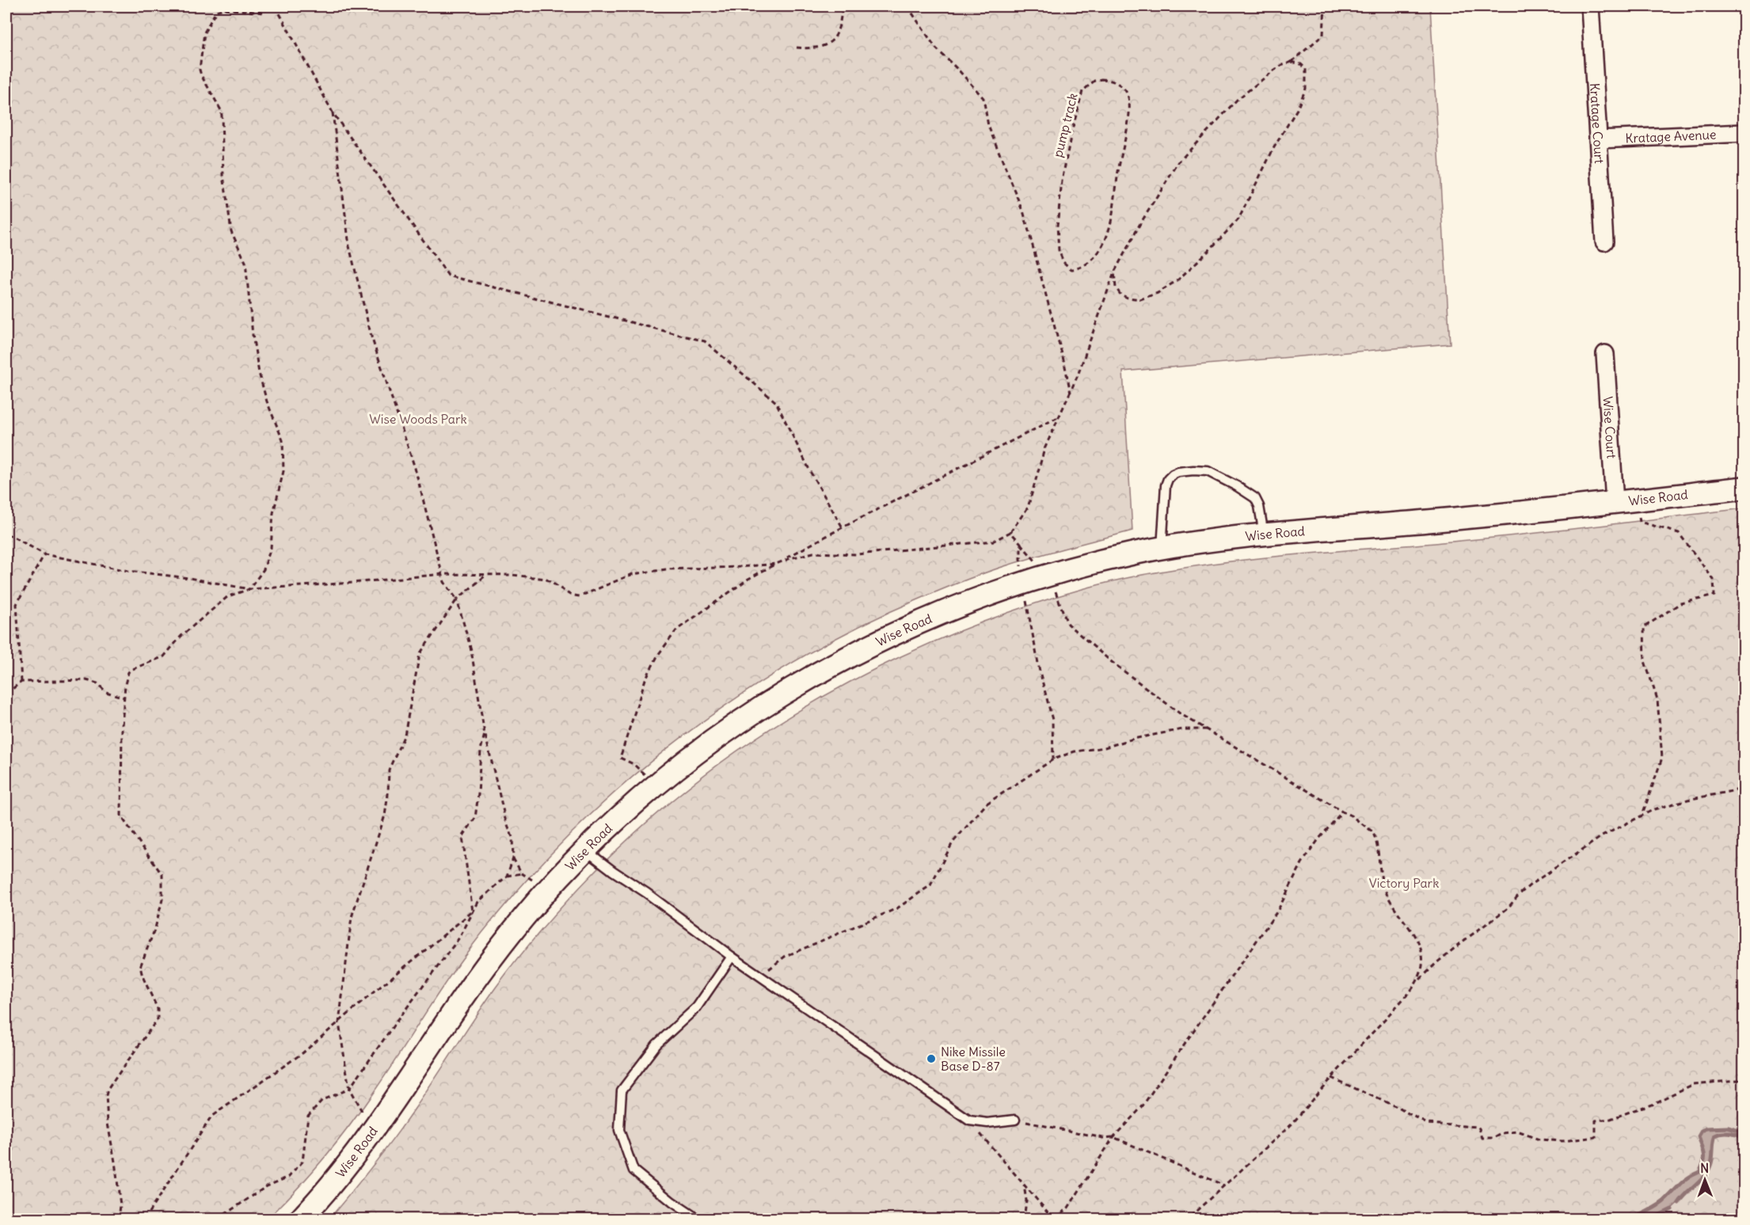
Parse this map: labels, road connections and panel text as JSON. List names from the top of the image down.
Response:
{
  "streets": {
    "street": [
      "Kratage Court",
      "Kratage Avenue",
      "Wise Court",
      "Wise Road"
    ],
    "path": ["pump track"]
  },
  "crossings": [
    ["Kratage Court", "Kratage Avenue"],
    ["Wise Court", "Wise Road"]
  ],
  "parks": ["Wise Woods Park", "Victory Park"],
  "places": ["Nike Missile Base D-87"],
  "north": "top"
}
